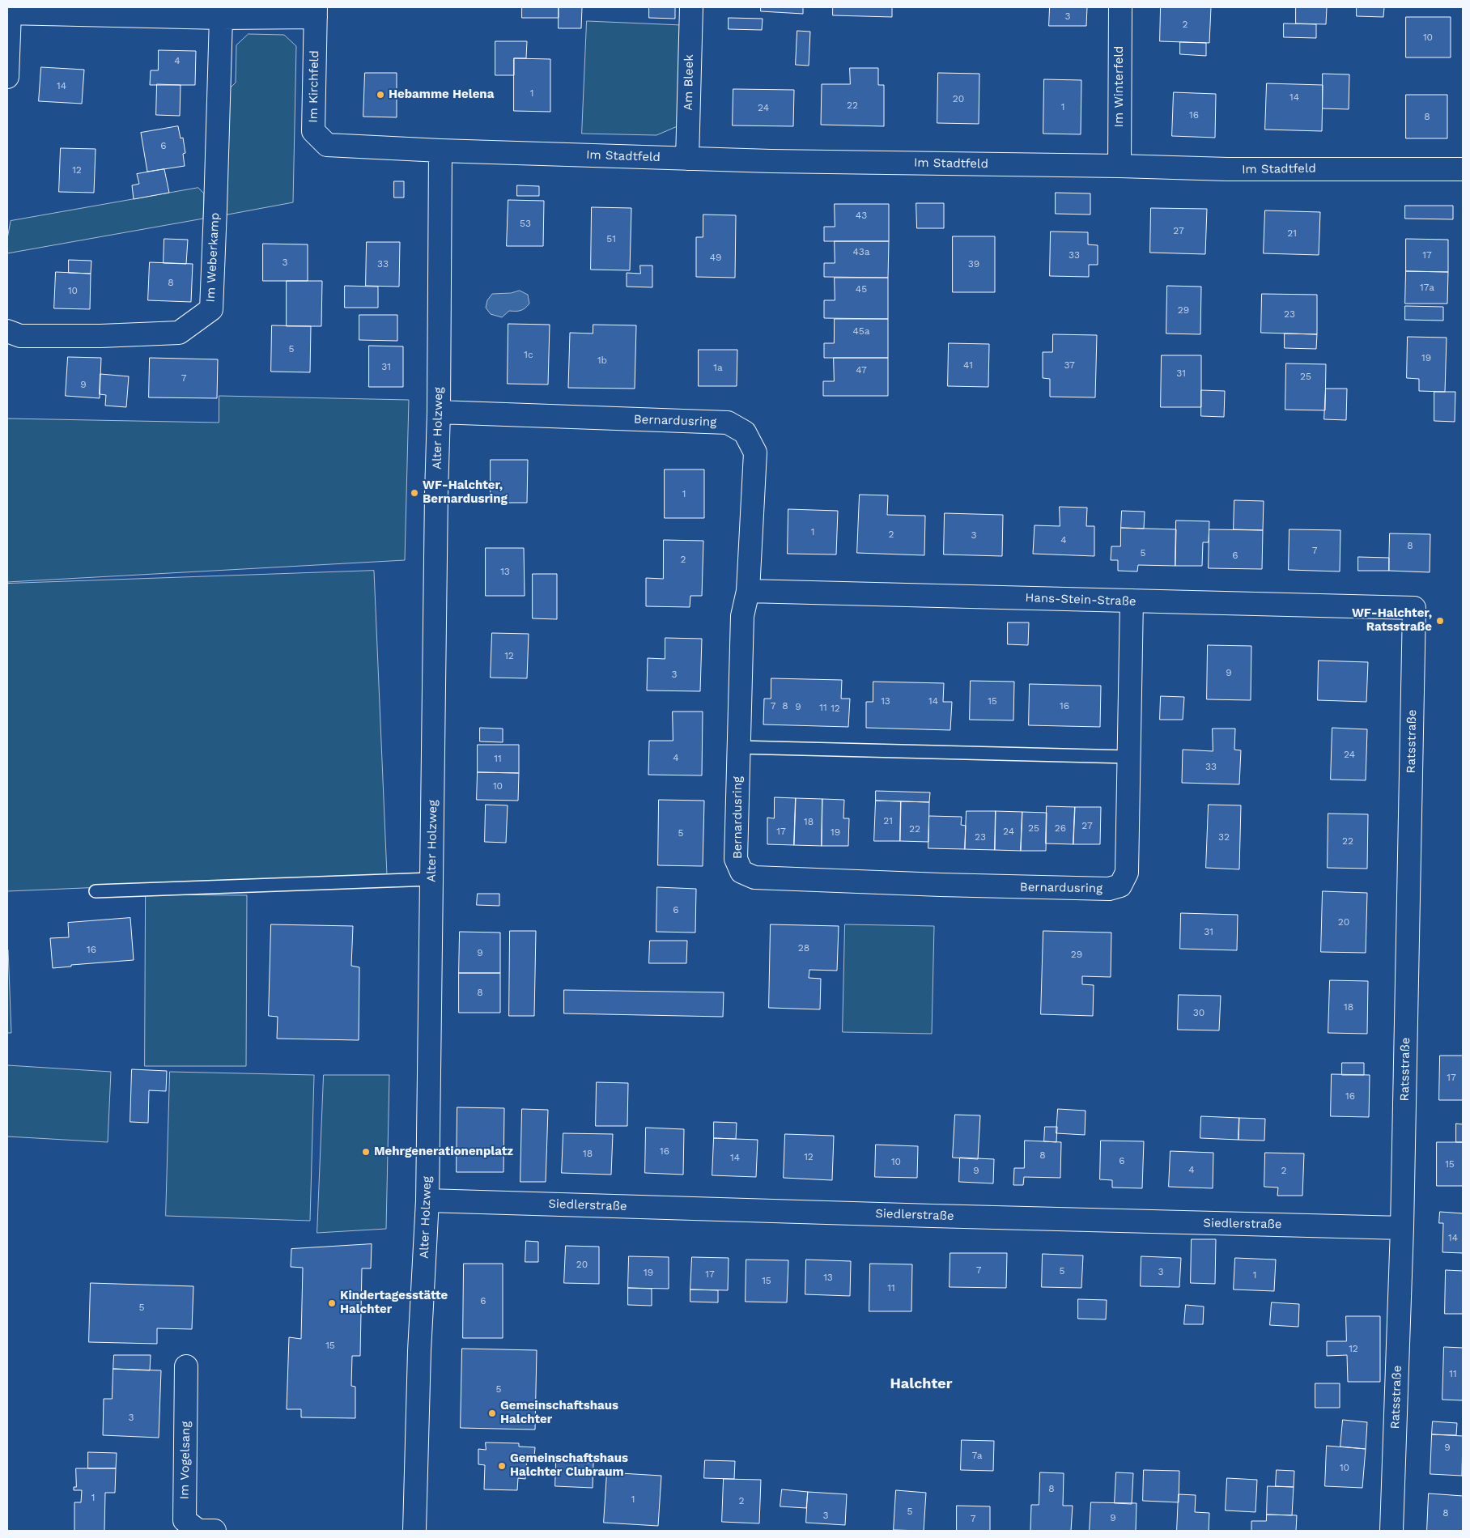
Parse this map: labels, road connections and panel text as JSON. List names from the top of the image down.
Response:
{
  "streets": {
    "street": [
      "Am Bleek",
      "Im Kirchfeld",
      "Im Winterfeld",
      "Im Stadtfeld",
      "Im Weberkamp",
      "Bernardusring",
      "Alter Holzweg",
      "Hans-Stein-Straße",
      "Ratsstraße",
      "Siedlerstraße",
      "Im Vogelsang"
    ]
  },
  "crossings": [
    ["Am Bleek", "Im Stadtfeld"],
    ["Im Kirchfeld", "Im Stadtfeld"],
    ["Im Kirchfeld", "Alter Holzweg"],
    ["Im Winterfeld", "Im Stadtfeld"],
    ["Im Stadtfeld", "Alter Holzweg"],
    ["Bernardusring", "Alter Holzweg"],
    ["Bernardusring", "Hans-Stein-Straße"],
    ["Alter Holzweg", "Siedlerstraße"],
    ["Hans-Stein-Straße", "Ratsstraße"],
    ["Ratsstraße", "Siedlerstraße"]
  ],
  "districts": ["Halchter"],
  "places": [
    "Hebamme Helena",
    "WF-Halchter, Bernardusring",
    "WF-Halchter, Ratsstraße",
    "Mehrgenerationenplatz",
    "Kindertagesstätte Halchter",
    "Gemeinschaftshaus Halchter",
    "Gemeinschaftshaus Halchter Clubraum"
  ],
  "house_numbers": [
    "3",
    "2",
    "10",
    "4",
    "14",
    "1",
    "14",
    "20",
    "22",
    "1",
    "24",
    "16",
    "8",
    "6",
    "12",
    "43",
    "53",
    "27",
    "21",
    "51",
    "43a",
    "33",
    "17",
    "49",
    "3",
    "33",
    "39",
    "8",
    "17a",
    "45",
    "10",
    "29",
    "23",
    "45a",
    "5",
    "1c",
    "19",
    "1b",
    "41",
    "37",
    "31",
    "1a",
    "47",
    "31",
    "25",
    "7",
    "9",
    "1",
    "1",
    "2",
    "3",
    "4",
    "8",
    "7",
    "5",
    "6",
    "2",
    "13",
    "12",
    "9",
    "3",
    "13",
    "14",
    "15",
    "7",
    "8",
    "16",
    "9",
    "11",
    "12",
    "24",
    "4",
    "11",
    "33",
    "10",
    "21",
    "18",
    "27",
    "25",
    "26",
    "22",
    "17",
    "24",
    "19",
    "5",
    "23",
    "32",
    "22",
    "6",
    "20",
    "31",
    "28",
    "16",
    "9",
    "29",
    "8",
    "18",
    "30",
    "17",
    "16",
    "16",
    "18",
    "8",
    "12",
    "14",
    "6",
    "10",
    "15",
    "4",
    "9",
    "2",
    "14",
    "20",
    "7",
    "5",
    "3",
    "19",
    "17",
    "1",
    "13",
    "15",
    "11",
    "6",
    "5",
    "15",
    "12",
    "11",
    "5",
    "3",
    "9",
    "7a",
    "10",
    "8",
    "1",
    "1",
    "2",
    "5",
    "8",
    "3",
    "9",
    "7"
  ]
}
